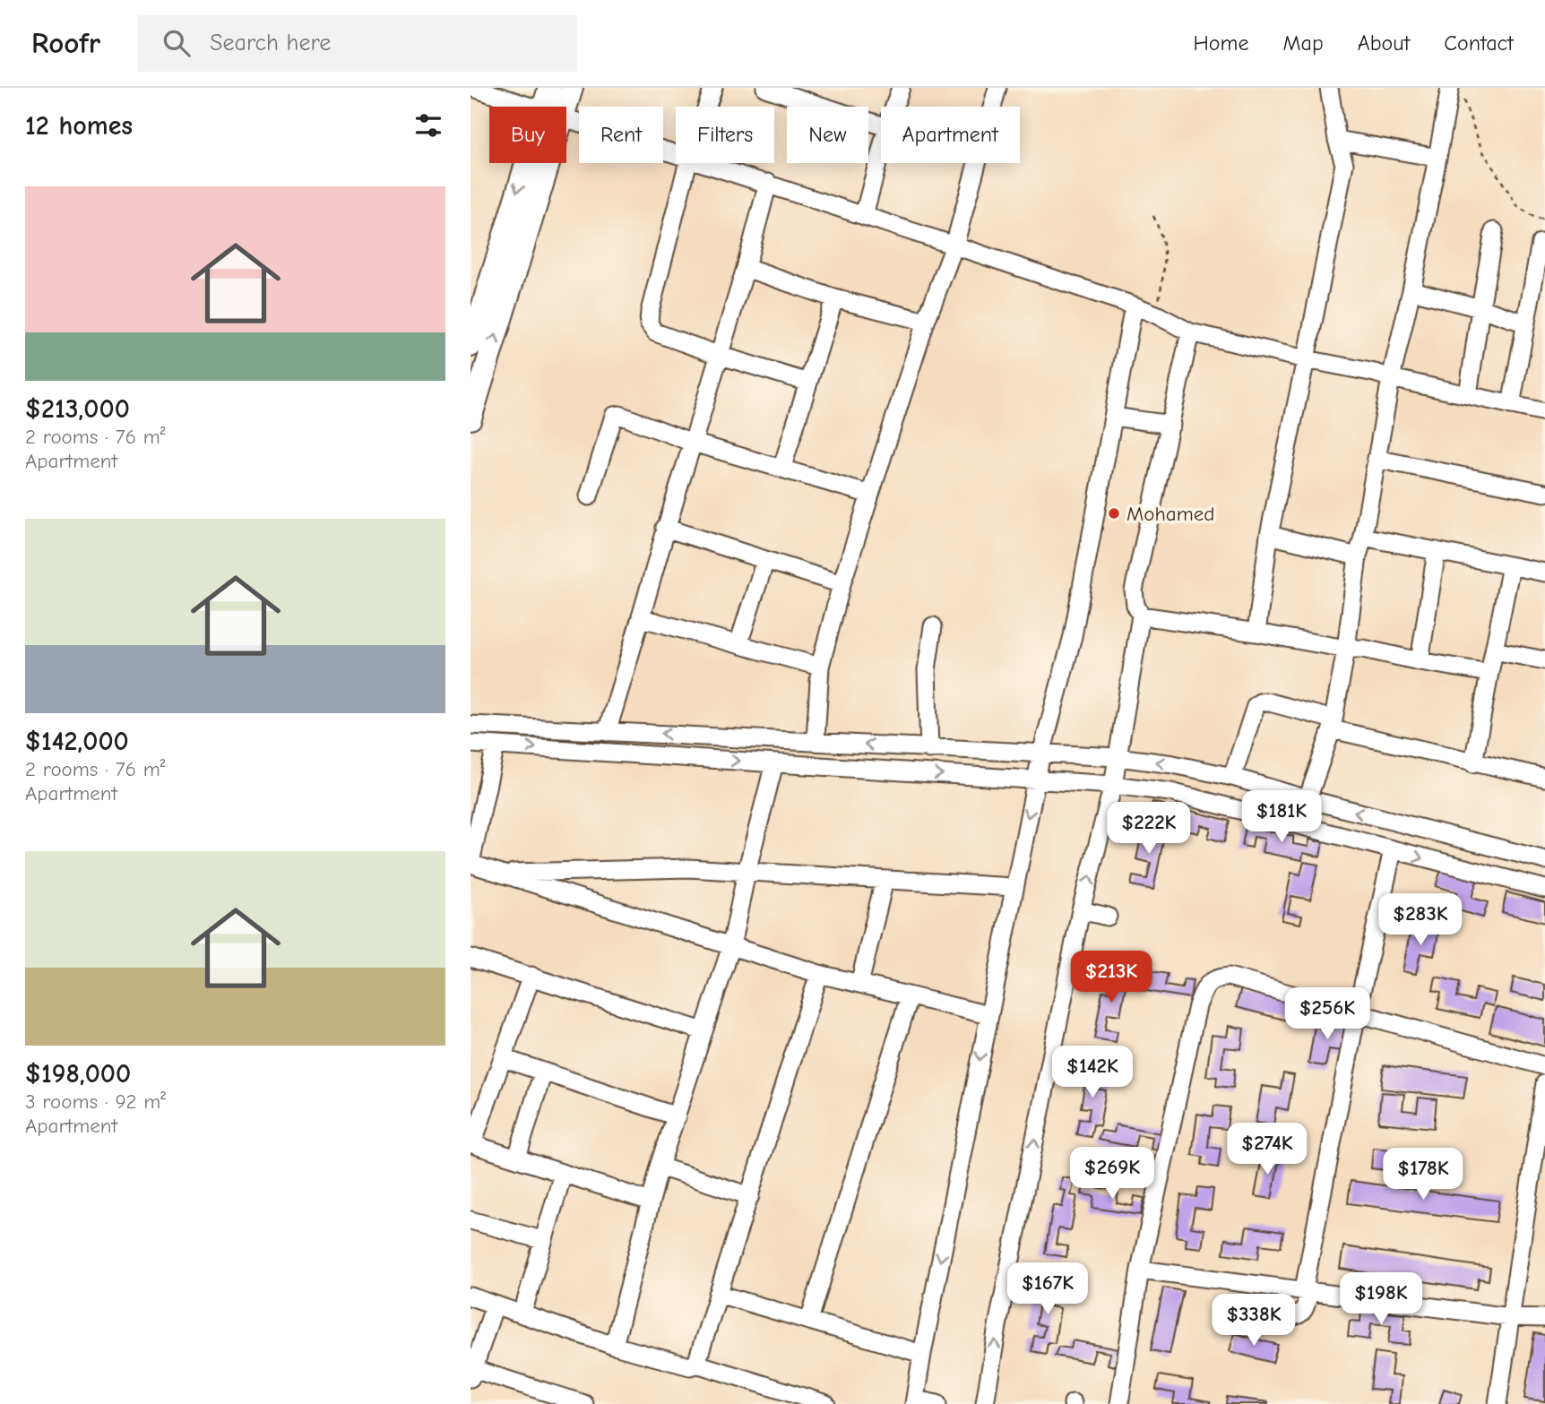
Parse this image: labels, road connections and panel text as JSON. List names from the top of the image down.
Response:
{
  "places": ["Mohamed"],
  "page": {
    "header": "Roofr",
    "search": "Search here",
    "nav": [
      "Home",
      "Map",
      "About",
      "Contact"
    ],
    "heading": "12 homes",
    "chip": [
      "Buy",
      "Rent",
      "Filters",
      "New",
      "Apartment"
    ],
    "list": [
      {
        "name": "$213,000",
        "note": "2 rooms · 76 m² · Apartment"
      },
      {
        "name": "$142,000",
        "note": "2 rooms · 76 m² · Apartment"
      },
      {
        "name": "$198,000",
        "note": "3 rooms · 92 m² · Apartment"
      }
    ],
    "price": [
      "$181K",
      "$222K",
      "$283K",
      "$213K",
      "$256K",
      "$142K",
      "$274K",
      "$269K",
      "$178K",
      "$167K",
      "$198K",
      "$338K"
    ]
  }
}
